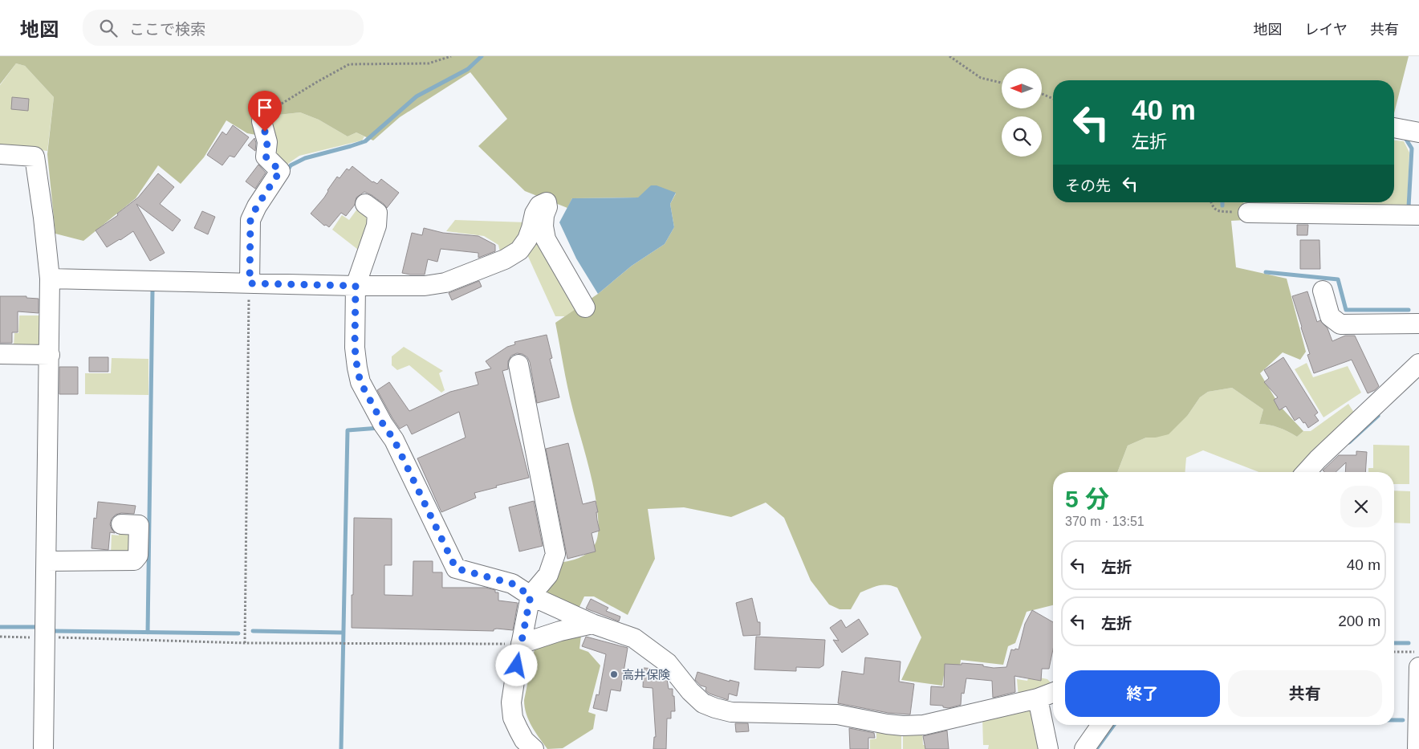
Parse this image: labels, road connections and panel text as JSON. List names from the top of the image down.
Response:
{
  "places": ["高井保険"],
  "north": "left",
  "page": {
    "header": "地図",
    "search": "ここで検索",
    "nav": ["地図", "レイヤ", "共有"],
    "turn": ["40 m", "左折"],
    "then": "その先",
    "heading": ["5 分", "370 m · 13:51"],
    "list": [
      {
        "name": "左折",
        "value": "40 m"
      },
      {
        "name": "左折",
        "value": "200 m"
      }
    ],
    "buttons": ["終了", "共有"]
  }
}
